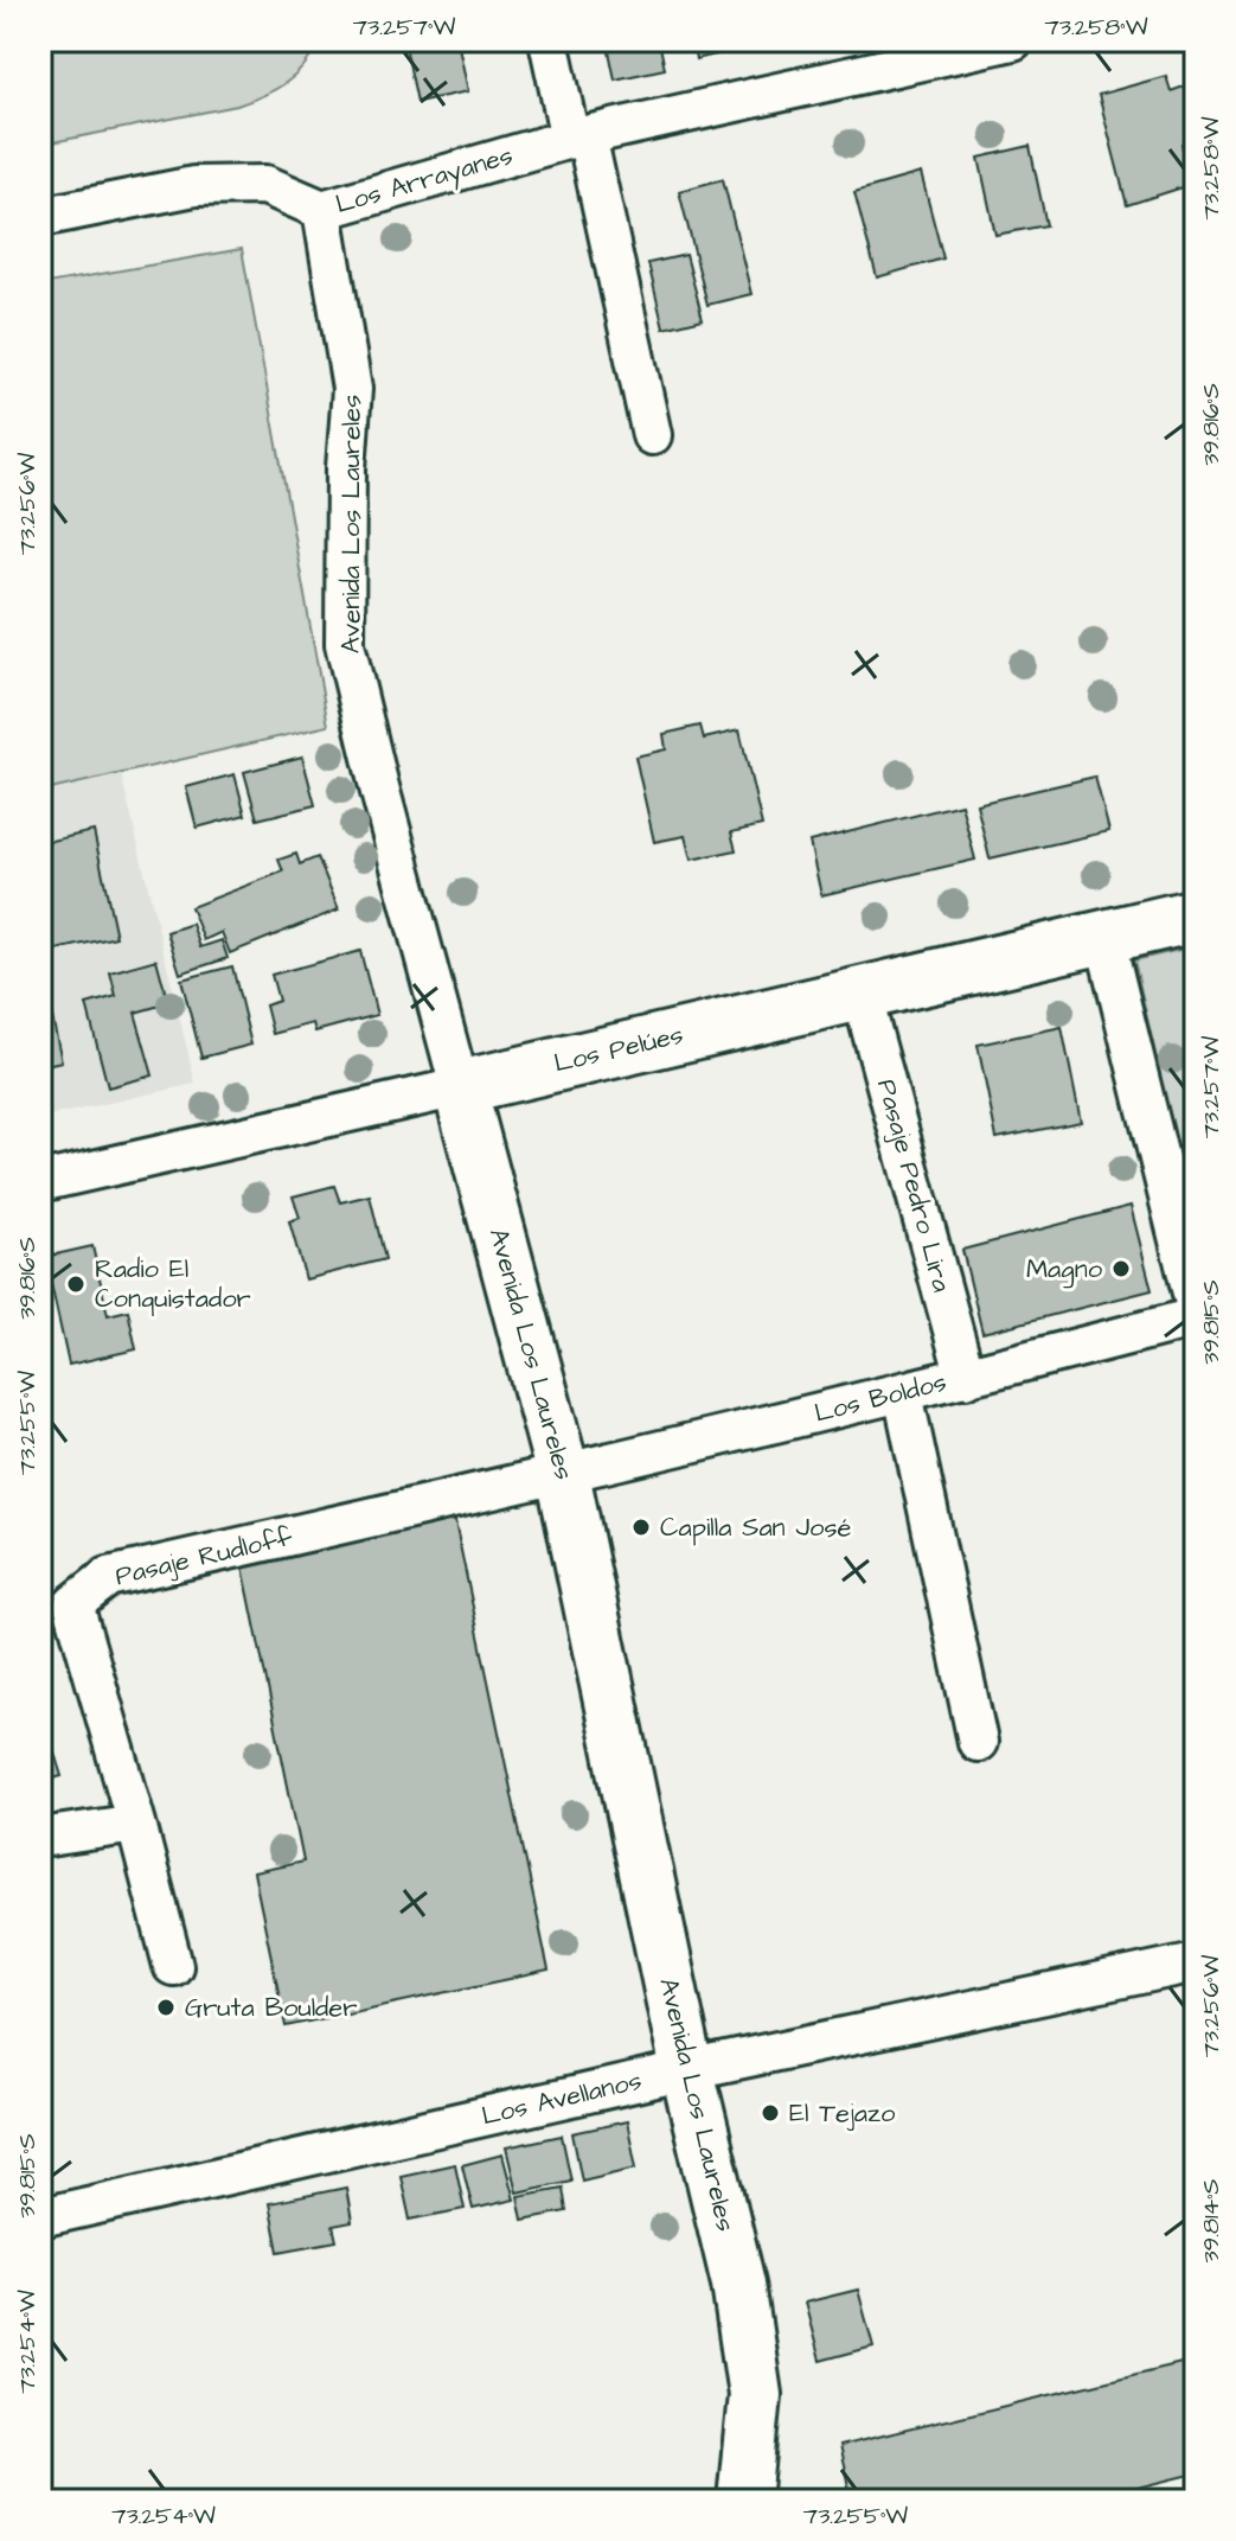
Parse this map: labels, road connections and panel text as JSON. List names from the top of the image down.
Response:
{
  "streets": {
    "street": [
      "Los Arrayanes",
      "Avenida Los Laureles",
      "Los Pelúes",
      "Pasaje Pedro Lira",
      "Los Boldos",
      "Pasaje Rudloff",
      "Los Avellanos"
    ]
  },
  "crossings": [
    ["Los Arrayanes", "Avenida Los Laureles"],
    ["Avenida Los Laureles", "Los Pelúes"],
    ["Avenida Los Laureles", "Los Boldos"],
    ["Avenida Los Laureles", "Pasaje Rudloff"],
    ["Avenida Los Laureles", "Los Avellanos"],
    ["Los Pelúes", "Pasaje Pedro Lira"],
    ["Pasaje Pedro Lira", "Los Boldos"],
    ["Los Boldos", "Pasaje Rudloff"]
  ],
  "places": [
    "Magno",
    "Radio El Conquistador",
    "Capilla San José",
    "Gruta Boulder",
    "El Tejazo"
  ],
  "coordinates": [
    "73.257°W",
    "73.258°W",
    "39.816°S",
    "73.256°W",
    "39.815°S",
    "73.255°W",
    "39.814°S",
    "73.254°W"
  ]
}
